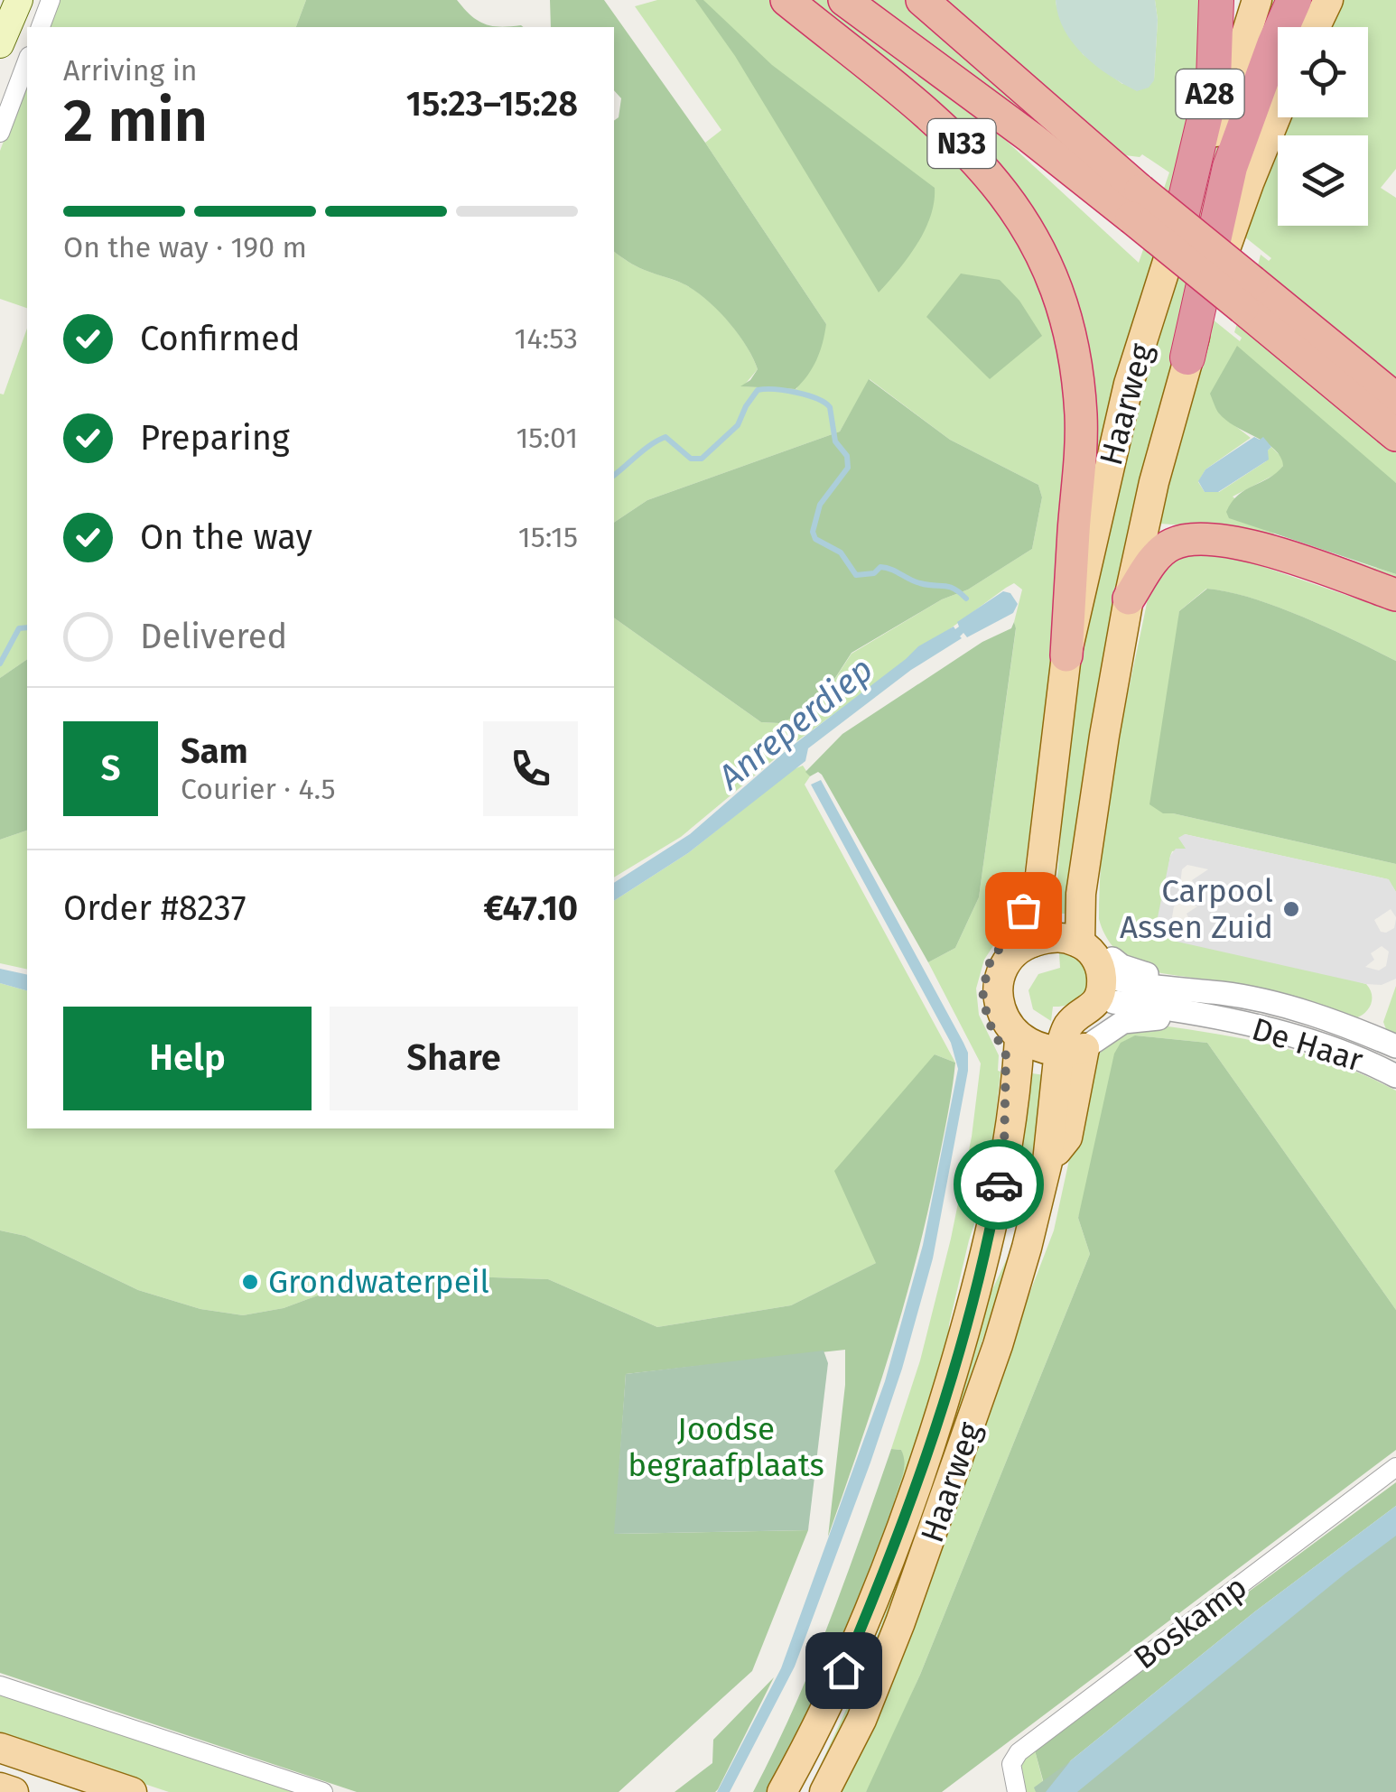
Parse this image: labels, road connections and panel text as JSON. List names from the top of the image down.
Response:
{
  "streets": {
    "highway": ["A28", "N33"],
    "main road": ["Haarweg"],
    "street": ["De Haar", "Boskamp"]
  },
  "crossings": [
    ["A28", "Haarweg"],
    ["N33", "Haarweg"],
    ["Haarweg", "De Haar"]
  ],
  "water": ["Anreperdiep"],
  "parks": ["Joodse begraafplaats"],
  "places": ["Carpool Assen Zuid", "Grondwaterpeil"],
  "page": {
    "heading": ["2 min", "Arriving in", "15:23–15:28"],
    "panel": [
      "Sam",
      "Courier · 4.5",
      "Order #8237",
      "€47.10"
    ],
    "bar": "On the way · 190 m",
    "list": [
      ["Confirmed", "14:53"],
      ["Preparing", "15:01"],
      ["On the way", "15:15"],
      "Delivered"
    ],
    "round": "S",
    "buttons": ["Help", "Share"]
  }
}
